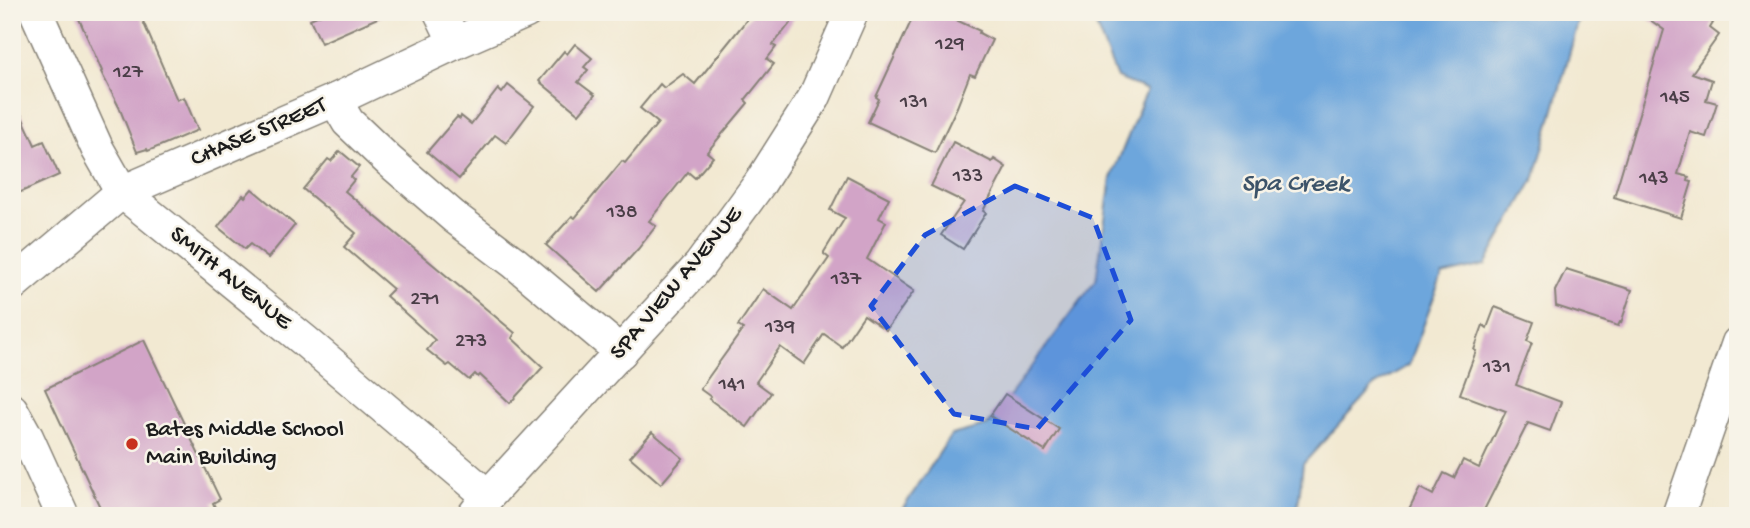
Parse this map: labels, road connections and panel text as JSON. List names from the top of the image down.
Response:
{
  "streets": {
    "street": ["CHASE STREET", "SMITH AVENUE", "SPA VIEW AVENUE"]
  },
  "crossings": [
    ["CHASE STREET", "SMITH AVENUE"],
    ["SMITH AVENUE", "SPA VIEW AVENUE"]
  ],
  "water": ["Spa Creek"],
  "places": ["Bates Middle School Main Building"],
  "house_numbers": [
    "129",
    "127",
    "145",
    "131",
    "133",
    "143",
    "138",
    "137",
    "271",
    "139",
    "273",
    "131",
    "141"
  ]
}
